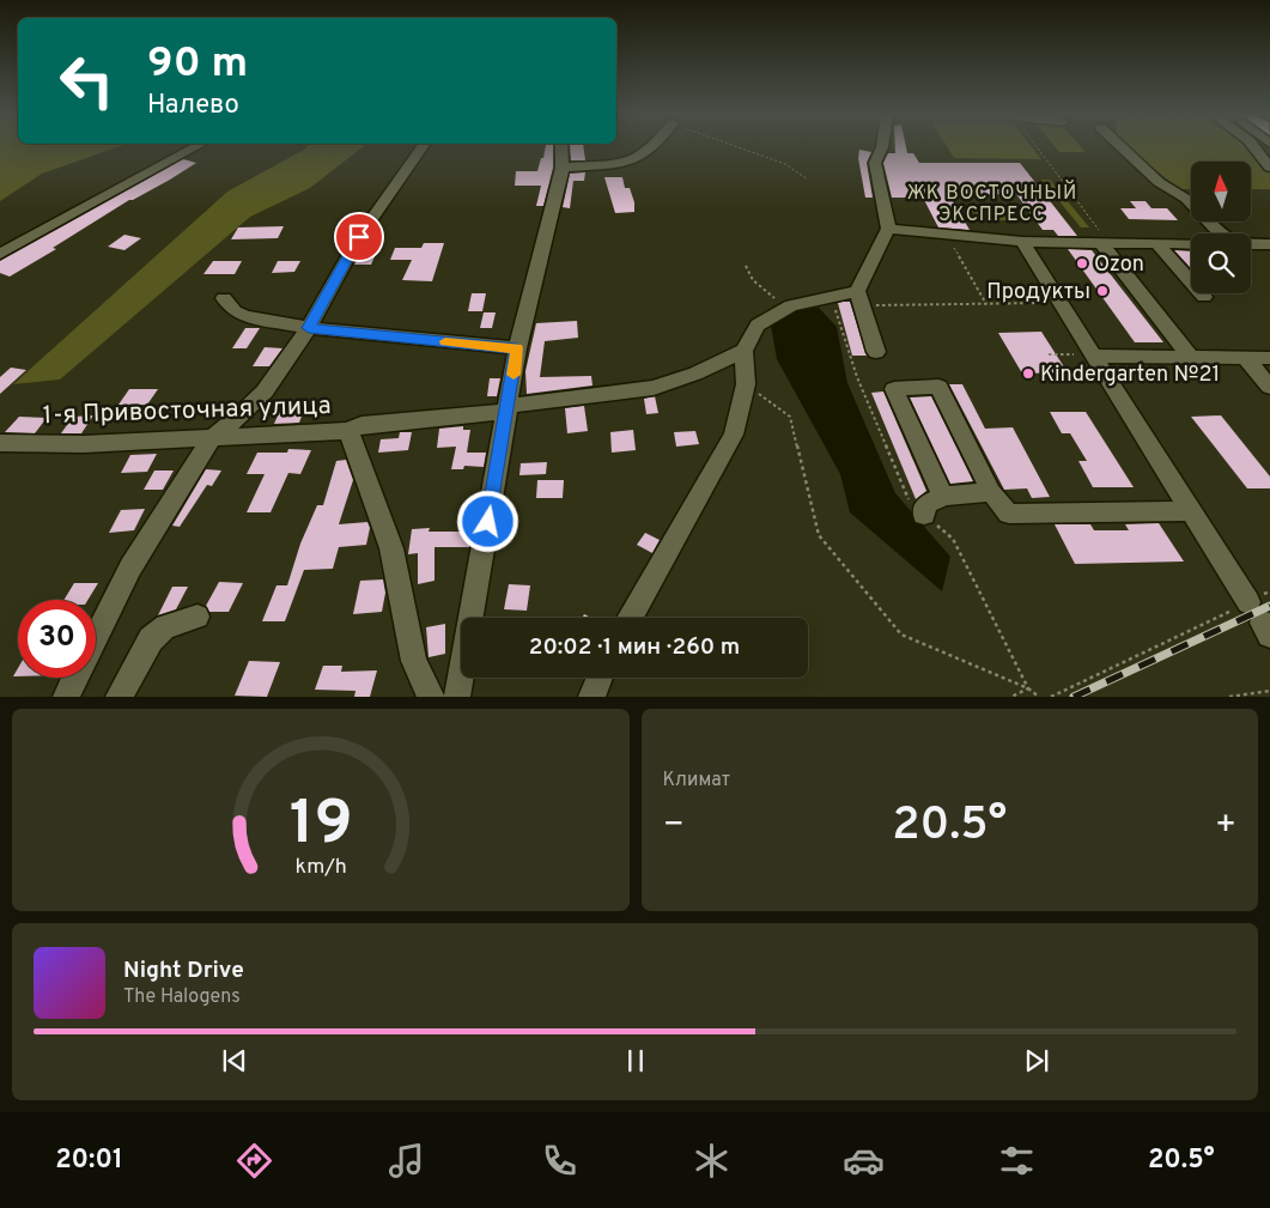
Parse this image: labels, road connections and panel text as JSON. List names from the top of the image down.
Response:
{
  "streets": {
    "street": ["1-я Привосточная улица"]
  },
  "districts": ["ЖК ВОСТОЧНЫЙ ЭКСПРЕСС"],
  "places": ["Ozon", "Продукты", "Kindergarten №21"],
  "north": "top",
  "page": {
    "turn": ["90 m", "Налево"],
    "limit": "30",
    "trip": "20:02 · 1 мин · 260 m",
    "tile": "Климат",
    "heat": ["−", "20.5°", "+"],
    "song": ["Night Drive", "The Halogens"],
    "tabs": ["20:01", "20.5°"],
    "gauge": ["19", "km/h"]
  }
}
